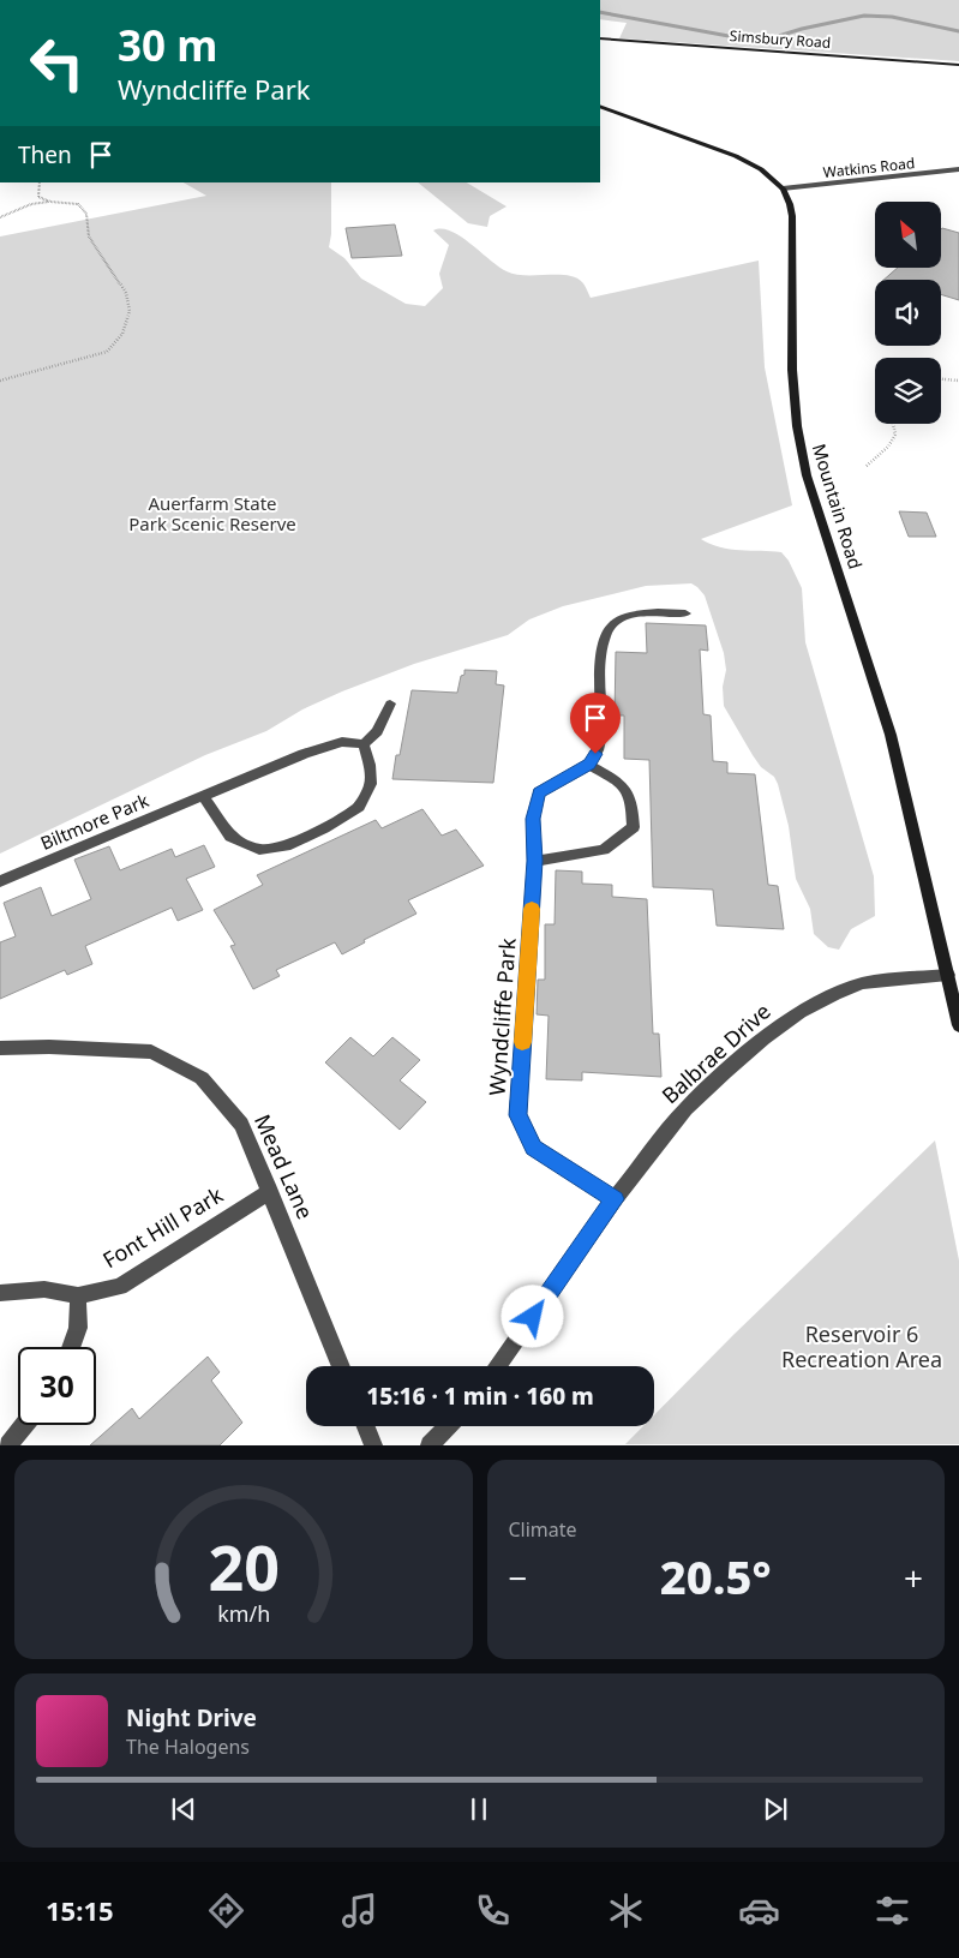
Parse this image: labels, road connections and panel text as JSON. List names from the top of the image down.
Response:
{
  "streets": {
    "main road": ["Simsbury Road", "Mountain Road"],
    "street": [
      "Watkins Road",
      "Biltmore Park",
      "Wyndcliffe Park",
      "Balbrae Drive",
      "Mead Lane",
      "Font Hill Park"
    ]
  },
  "crossings": [
    ["Watkins Road", "Mountain Road"],
    ["Mountain Road", "Balbrae Drive"],
    ["Wyndcliffe Park", "Balbrae Drive"],
    ["Mead Lane", "Font Hill Park"]
  ],
  "parks": ["Auerfarm State Park Scenic Reserve", "Reservoir 6 Recreation Area"],
  "north": "top left",
  "page": {
    "turn": ["30 m", "Wyndcliffe Park"],
    "then": "Then",
    "limit": "30",
    "trip": "15:16 · 1 min · 160 m",
    "tile": "Climate",
    "heat": ["−", "20.5°", "+"],
    "song": ["Night Drive", "The Halogens"],
    "tabs": "15:15",
    "gauge": ["20", "km/h"]
  }
}
